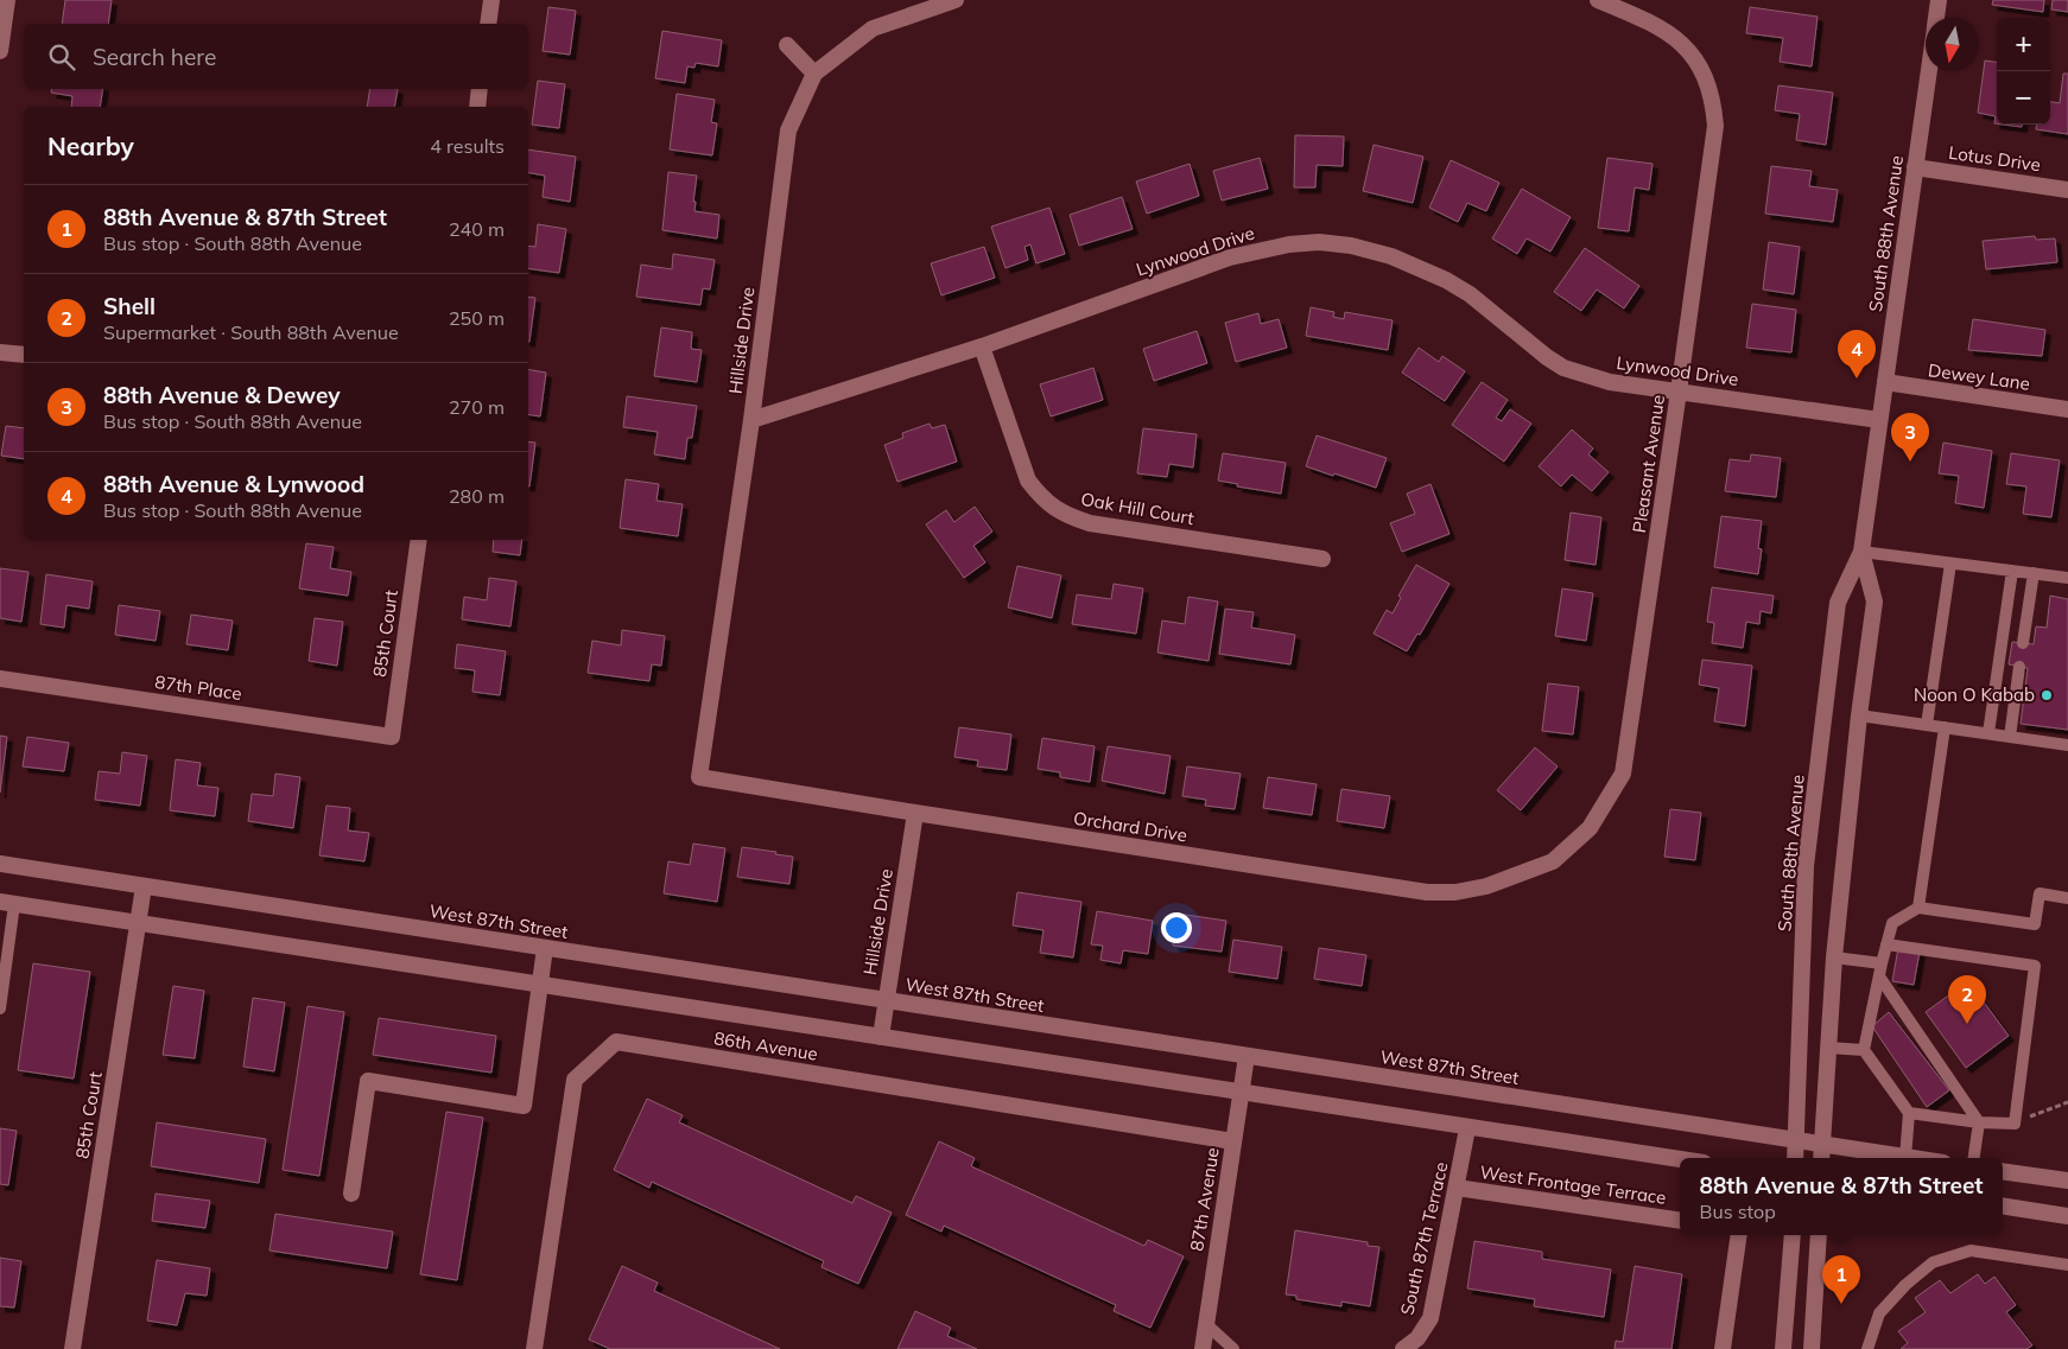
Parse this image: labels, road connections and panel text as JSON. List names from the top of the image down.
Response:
{
  "streets": {
    "street": [
      "Lotus Drive",
      "South 88th Avenue",
      "Lynwood Drive",
      "Hillside Drive",
      "Dewey Lane",
      "Pleasant Avenue",
      "Oak Hill Court",
      "85th Court",
      "87th Place",
      "Orchard Drive",
      "West 87th Street",
      "86th Avenue",
      "West Frontage Terrace",
      "87th Avenue",
      "South 87th Terrace"
    ]
  },
  "crossings": [
    ["Lotus Drive", "South 88th Avenue"],
    ["South 88th Avenue", "Lynwood Drive"],
    ["South 88th Avenue", "Dewey Lane"],
    ["South 88th Avenue", "West 87th Street"],
    ["Lynwood Drive", "Hillside Drive"],
    ["Lynwood Drive", "Pleasant Avenue"],
    ["Lynwood Drive", "Oak Hill Court"],
    ["Hillside Drive", "Orchard Drive"],
    ["Hillside Drive", "West 87th Street"],
    ["Pleasant Avenue", "Orchard Drive"],
    ["85th Court", "87th Place"],
    ["85th Court", "West 87th Street"],
    ["West 87th Street", "87th Avenue"],
    ["86th Avenue", "87th Avenue"],
    ["West Frontage Terrace", "South 87th Terrace"]
  ],
  "places": ["Noon O Kabab"],
  "north": "bottom",
  "page": {
    "map_buttons": ["+", "−"],
    "search": "Search here",
    "heading": ["Nearby", "4 results"],
    "list": [
      {
        "mark": "1",
        "name": "88th Avenue & 87th Street",
        "note": "Bus stop · South 88th Avenue",
        "value": "240 m"
      },
      {
        "mark": "2",
        "name": "Shell",
        "note": "Supermarket · South 88th Avenue",
        "value": "250 m"
      },
      {
        "mark": "3",
        "name": "88th Avenue & Dewey",
        "note": "Bus stop · South 88th Avenue",
        "value": "270 m"
      },
      {
        "mark": "4",
        "name": "88th Avenue & Lynwood",
        "note": "Bus stop · South 88th Avenue",
        "value": "280 m"
      }
    ],
    "pins": [
      "4",
      "3",
      "2",
      "1"
    ],
    "popup": ["88th Avenue & 87th Street", "Bus stop"]
  }
}
